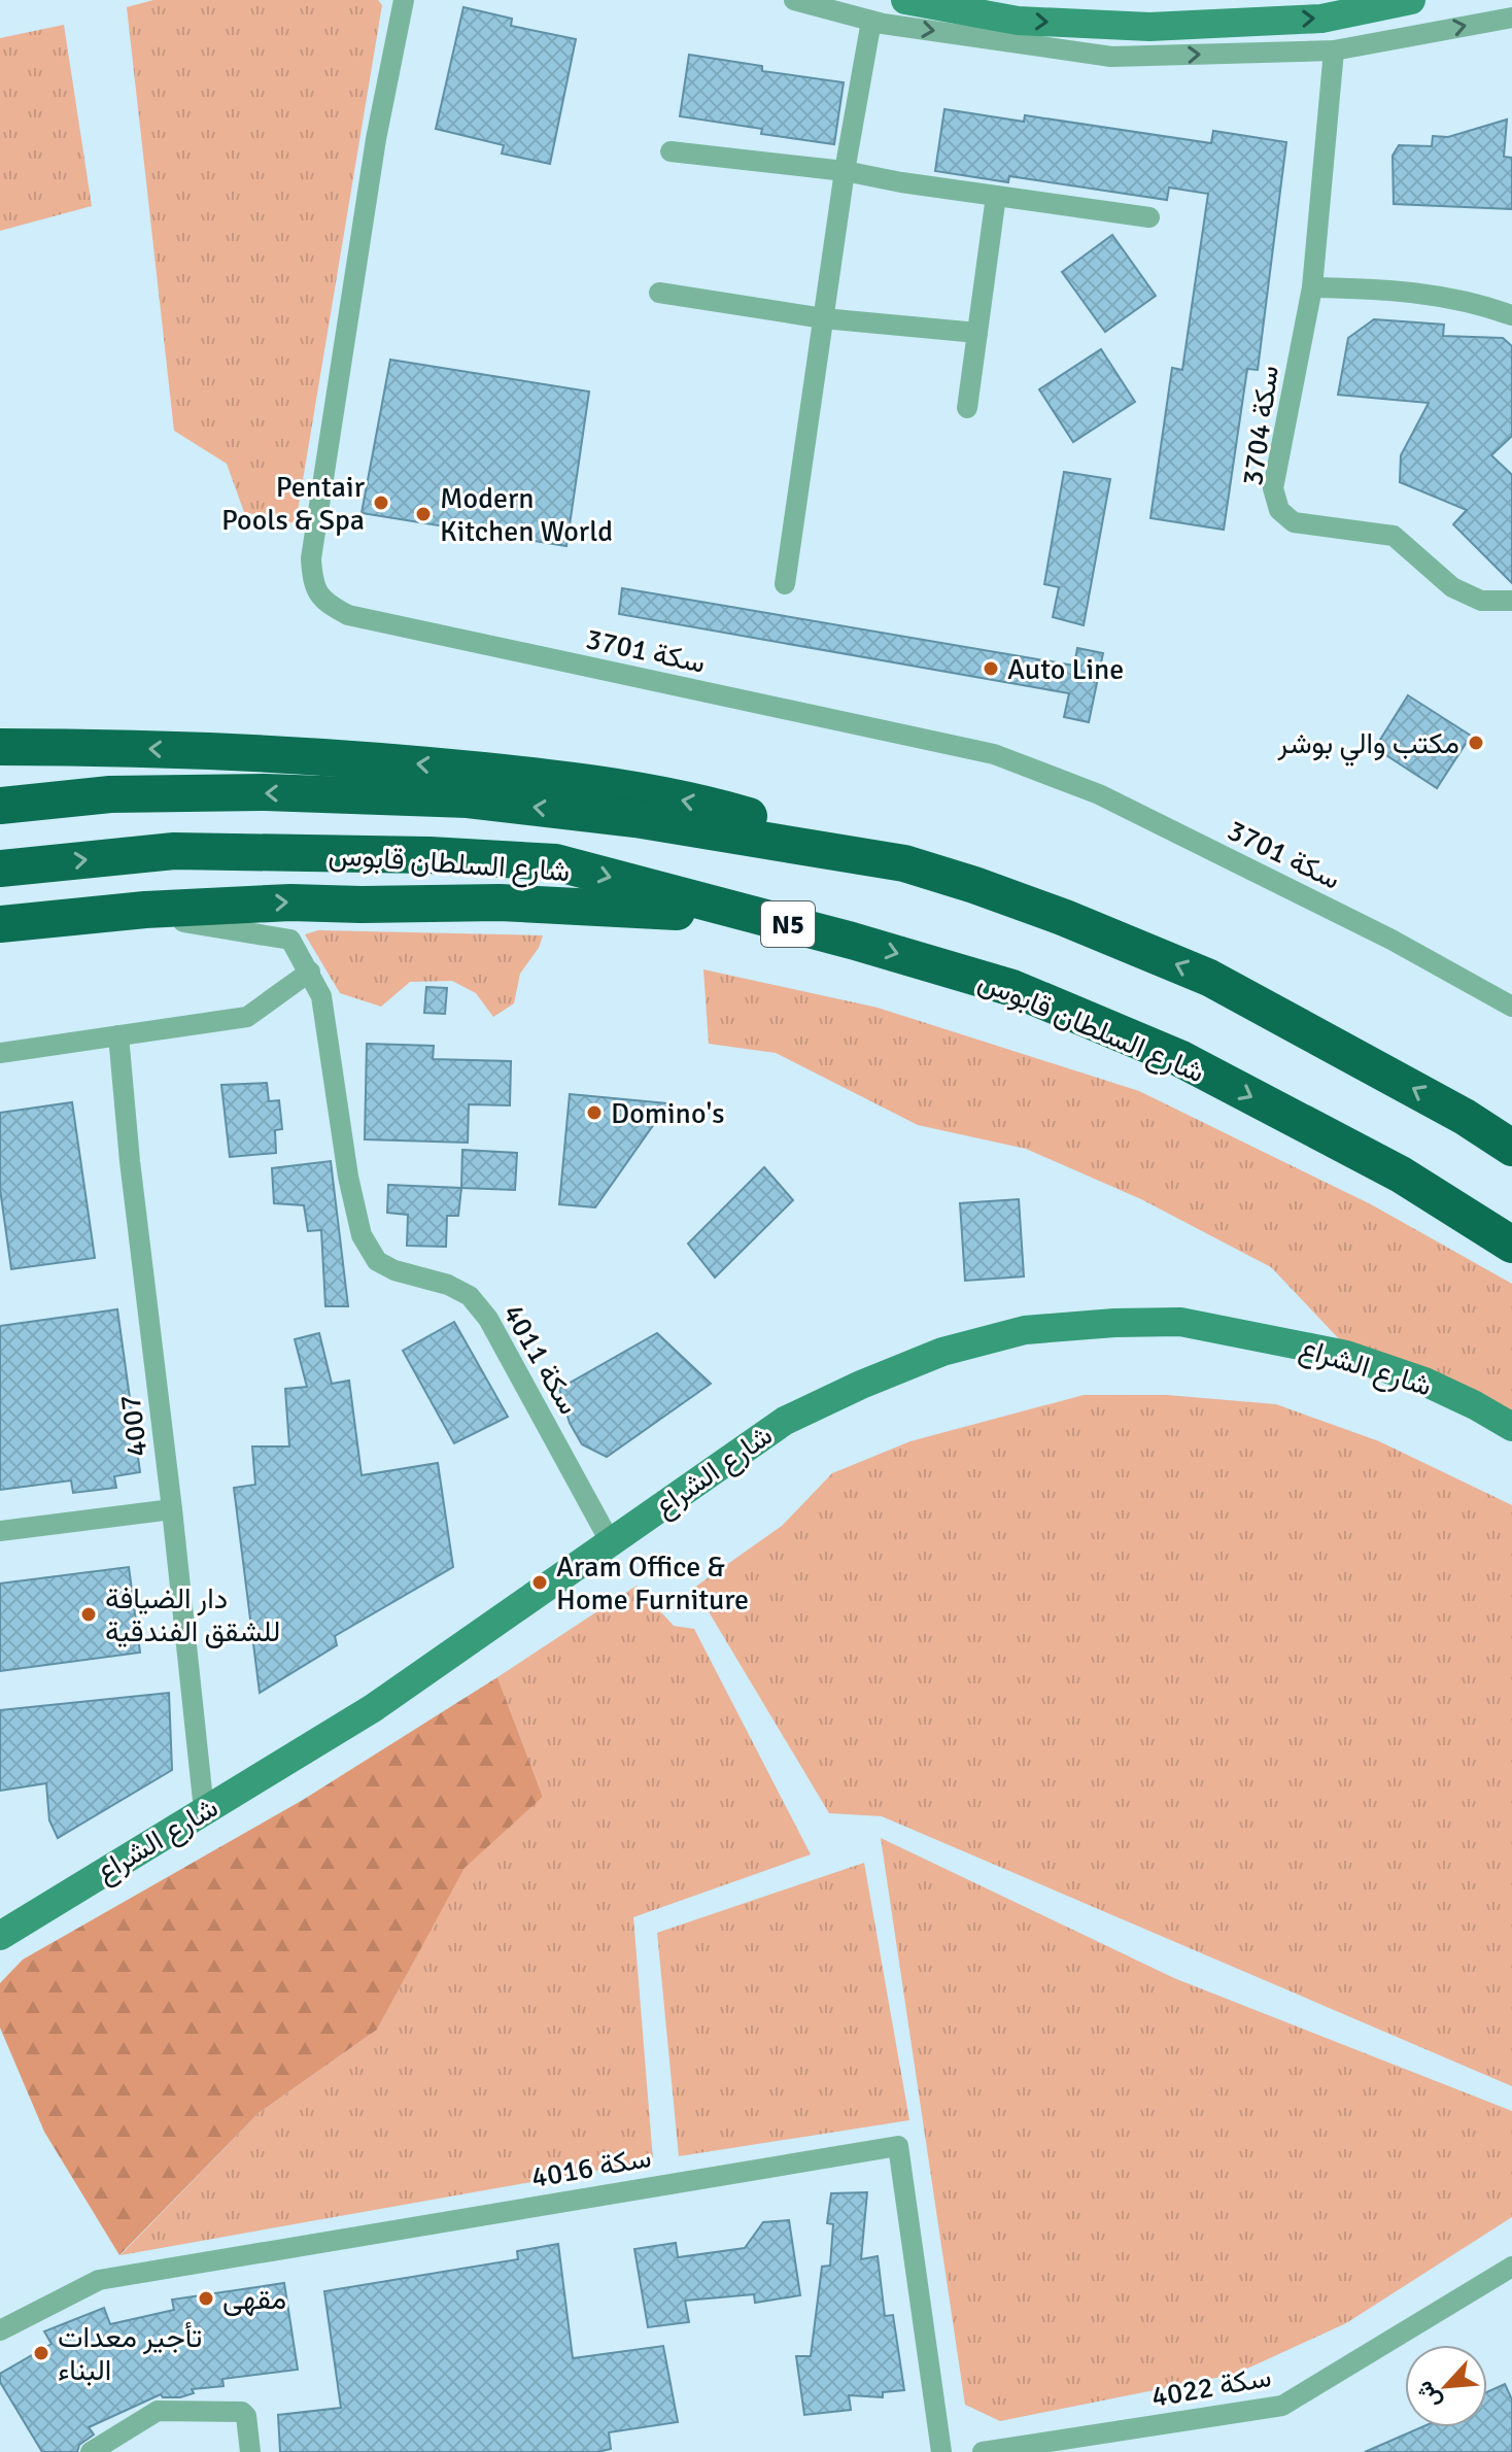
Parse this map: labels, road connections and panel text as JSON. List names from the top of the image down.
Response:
{
  "streets": {
    "highway": ["شارع السلطان قابوس", "N5"],
    "street": [
      "سكة 3704",
      "سكة 3701",
      "سكة 4011",
      "شارع الشراع",
      "4007",
      "سكة 4016",
      "سكة 4022"
    ]
  },
  "crossings": [
    ["سكة 4011", "شارع الشراع"],
    ["شارع الشراع", "4007"]
  ],
  "places": [
    "Pentair Pools & Spa",
    "Modern Kitchen World",
    "Auto Line",
    "مكتب والي بوشر",
    "Domino's",
    "Aram Office & Home Furniture",
    "دار الضيافة للشقق الفندقية",
    "مقهى",
    "تأجير معدات البناء"
  ],
  "north": "bottom left"
}
